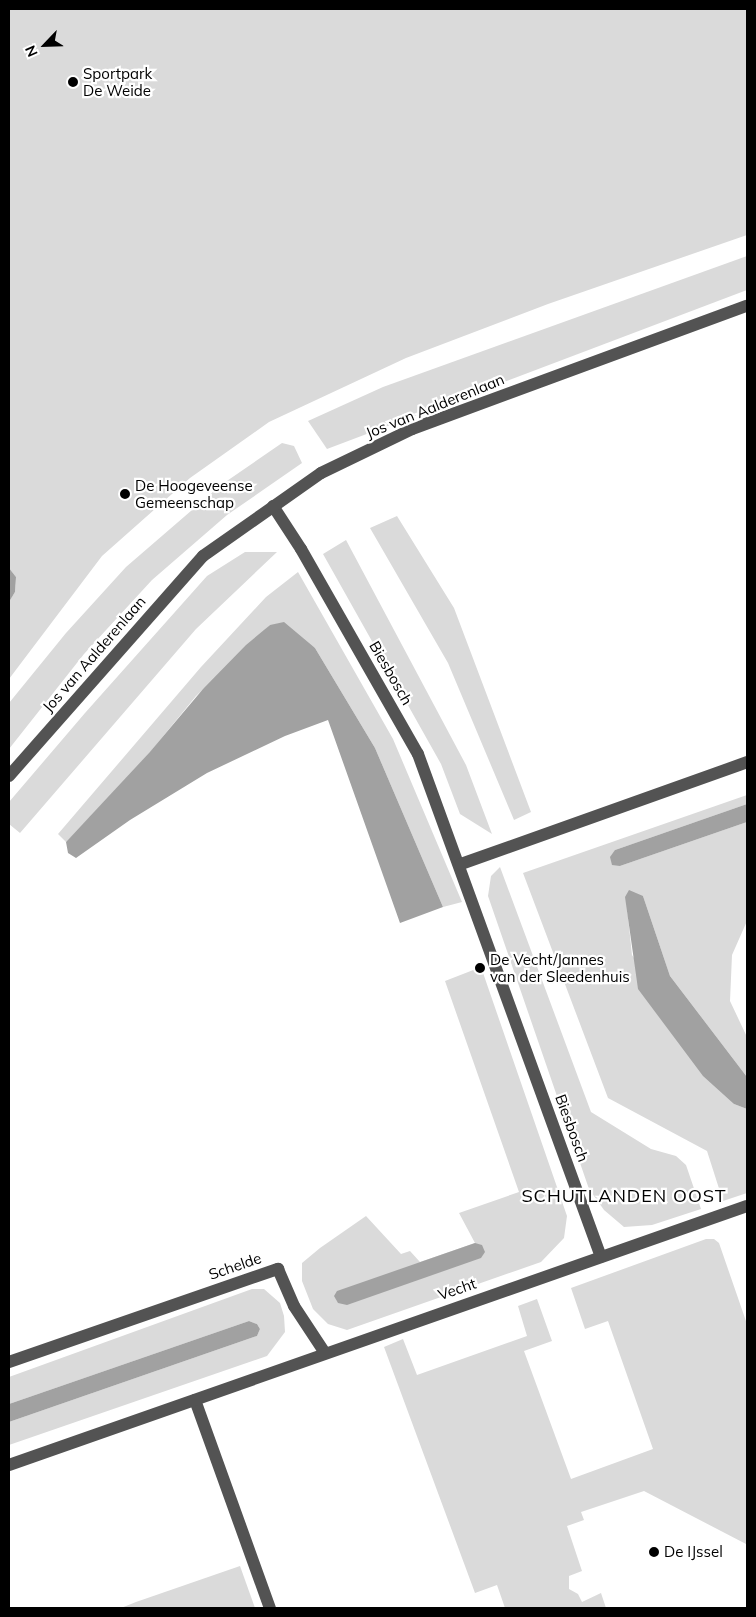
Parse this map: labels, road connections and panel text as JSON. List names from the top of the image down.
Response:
{
  "streets": {
    "street": [
      "Jos van Aalderenlaan",
      "Biesbosch",
      "Schelde",
      "Vecht"
    ]
  },
  "crossings": [
    ["Jos van Aalderenlaan", "Biesbosch"],
    ["Biesbosch", "Vecht"],
    ["Schelde", "Vecht"]
  ],
  "districts": ["SCHUTLANDEN OOST"],
  "places": [
    "Sportpark De Weide",
    "De Hoogeveense Gemeenschap",
    "De Vecht/Jannes van der Sleedenhuis",
    "De IJssel"
  ],
  "north": "bottom left"
}
